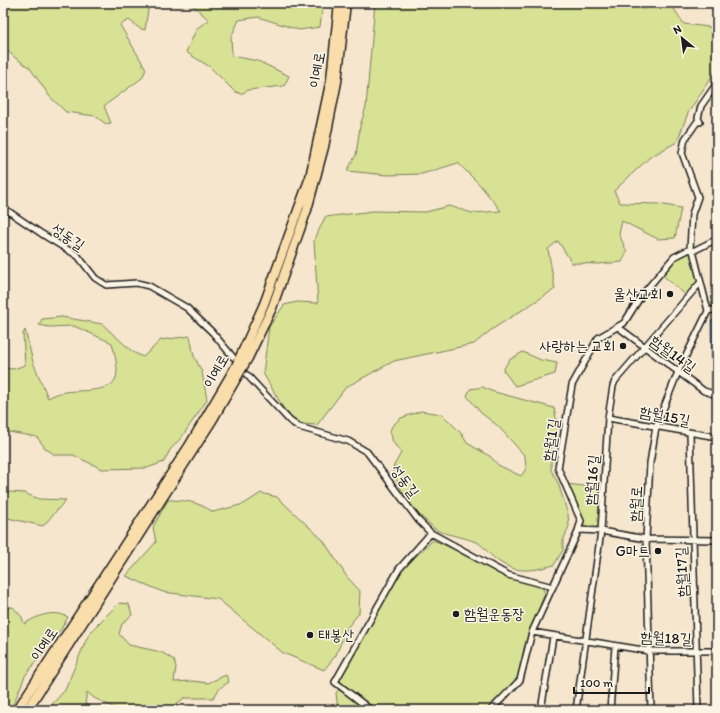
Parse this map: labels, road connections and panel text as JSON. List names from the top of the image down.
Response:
{
  "streets": {
    "highway": ["이예로"],
    "street": [
      "성동길",
      "함월14길",
      "함월15길",
      "함월1길",
      "함월16길",
      "함월로",
      "함월17길",
      "함월18길"
    ]
  },
  "crossings": [
    ["함월14길", "함월1길"],
    ["함월14길", "함월16길"],
    ["함월14길", "함월로"],
    ["함월15길", "함월16길"],
    ["함월15길", "함월로"],
    ["함월15길", "함월17길"],
    ["함월16길", "함월18길"],
    ["함월로", "함월18길"],
    ["함월17길", "함월18길"]
  ],
  "places": [
    "울산교회",
    "사랑하는 교회",
    "G마트",
    "함월운동장",
    "태봉산"
  ],
  "scale_bar": "100 m",
  "north": "top left"
}
